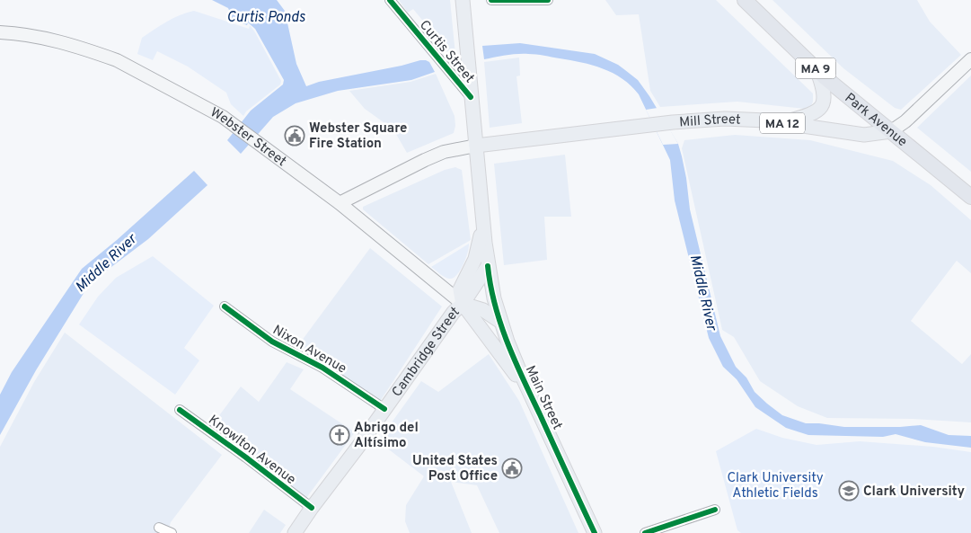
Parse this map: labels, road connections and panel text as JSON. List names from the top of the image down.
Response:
{
  "streets": {
    "highway": ["MA 9", "Park Avenue"],
    "main road": [
      "Mill Street",
      "MA 12",
      "Webster Street",
      "Cambridge Street",
      "Main Street"
    ],
    "street": ["Curtis Street", "Nixon Avenue", "Knowlton Avenue"]
  },
  "crossings": [
    ["Curtis Street", "Main Street"],
    ["Park Avenue", "Mill Street"],
    ["Mill Street", "MA 12"],
    ["Mill Street", "Main Street"],
    ["MA 12", "Webster Street"],
    ["MA 12", "Main Street"],
    ["Webster Street", "Cambridge Street"],
    ["Webster Street", "Main Street"],
    ["Nixon Avenue", "Cambridge Street"],
    ["Cambridge Street", "Main Street"],
    ["Cambridge Street", "Knowlton Avenue"]
  ],
  "water": ["Curtis Ponds", "Middle River"],
  "parks": ["Clark University Athletic Fields"],
  "places": {
    "public building": ["Webster Square Fire Station", "United States Post Office"],
    "church": ["Abrigo del Altísimo"],
    "school or university": ["Clark University"]
  }
}
